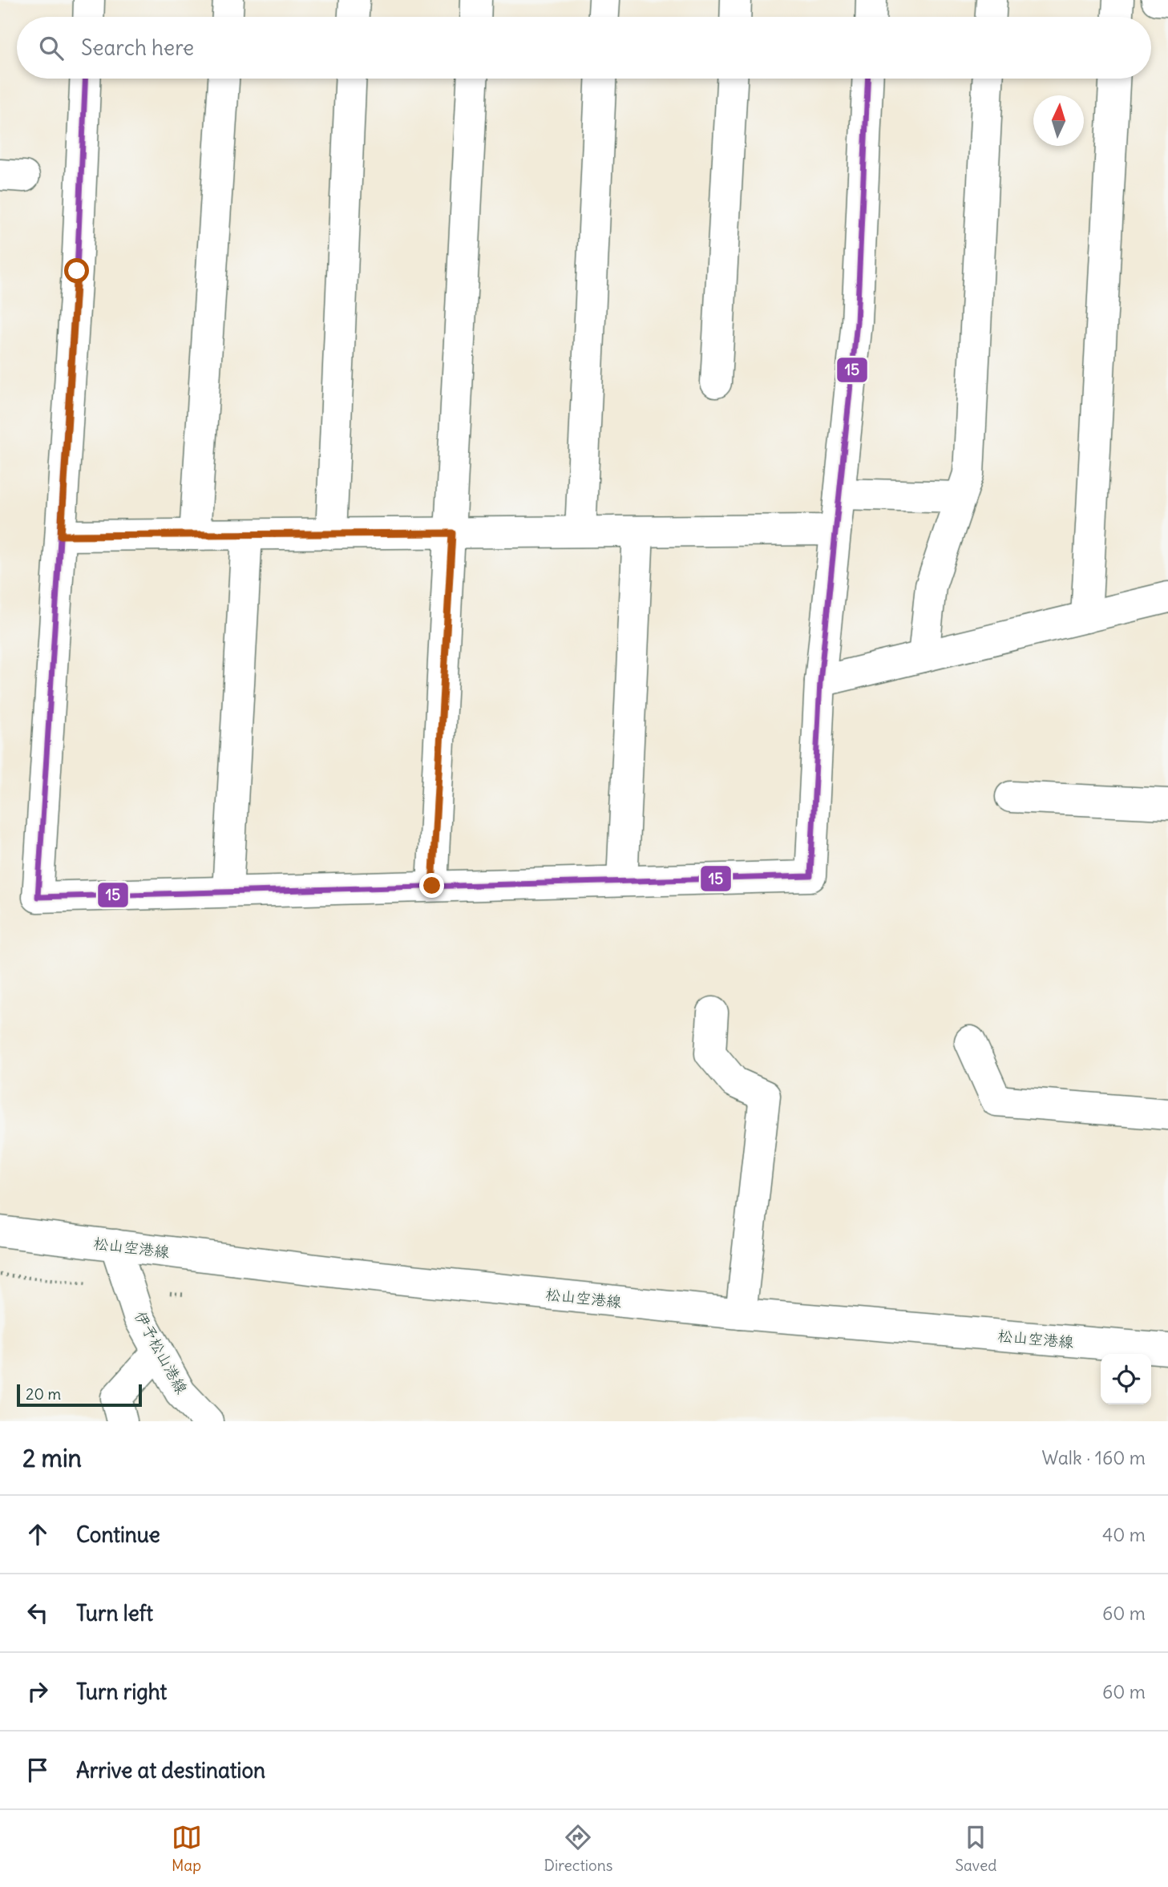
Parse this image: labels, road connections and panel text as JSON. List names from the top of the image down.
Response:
{
  "streets": {
    "street": ["松山空港線", "伊予松山港線"]
  },
  "crossings": [
    ["松山空港線", "伊予松山港線"]
  ],
  "lines": ["transit line 15"],
  "scale_bar": "20 m",
  "north": "top",
  "page": {
    "search": "Search here",
    "scale": "20 m",
    "heading": ["2 min", "Walk · 160 m"],
    "list": [
      ["Continue", "40 m"],
      ["Turn left", "60 m"],
      ["Turn right", "60 m"],
      "Arrive at destination"
    ],
    "nav": ["Map", "Directions", "Saved"]
  }
}
